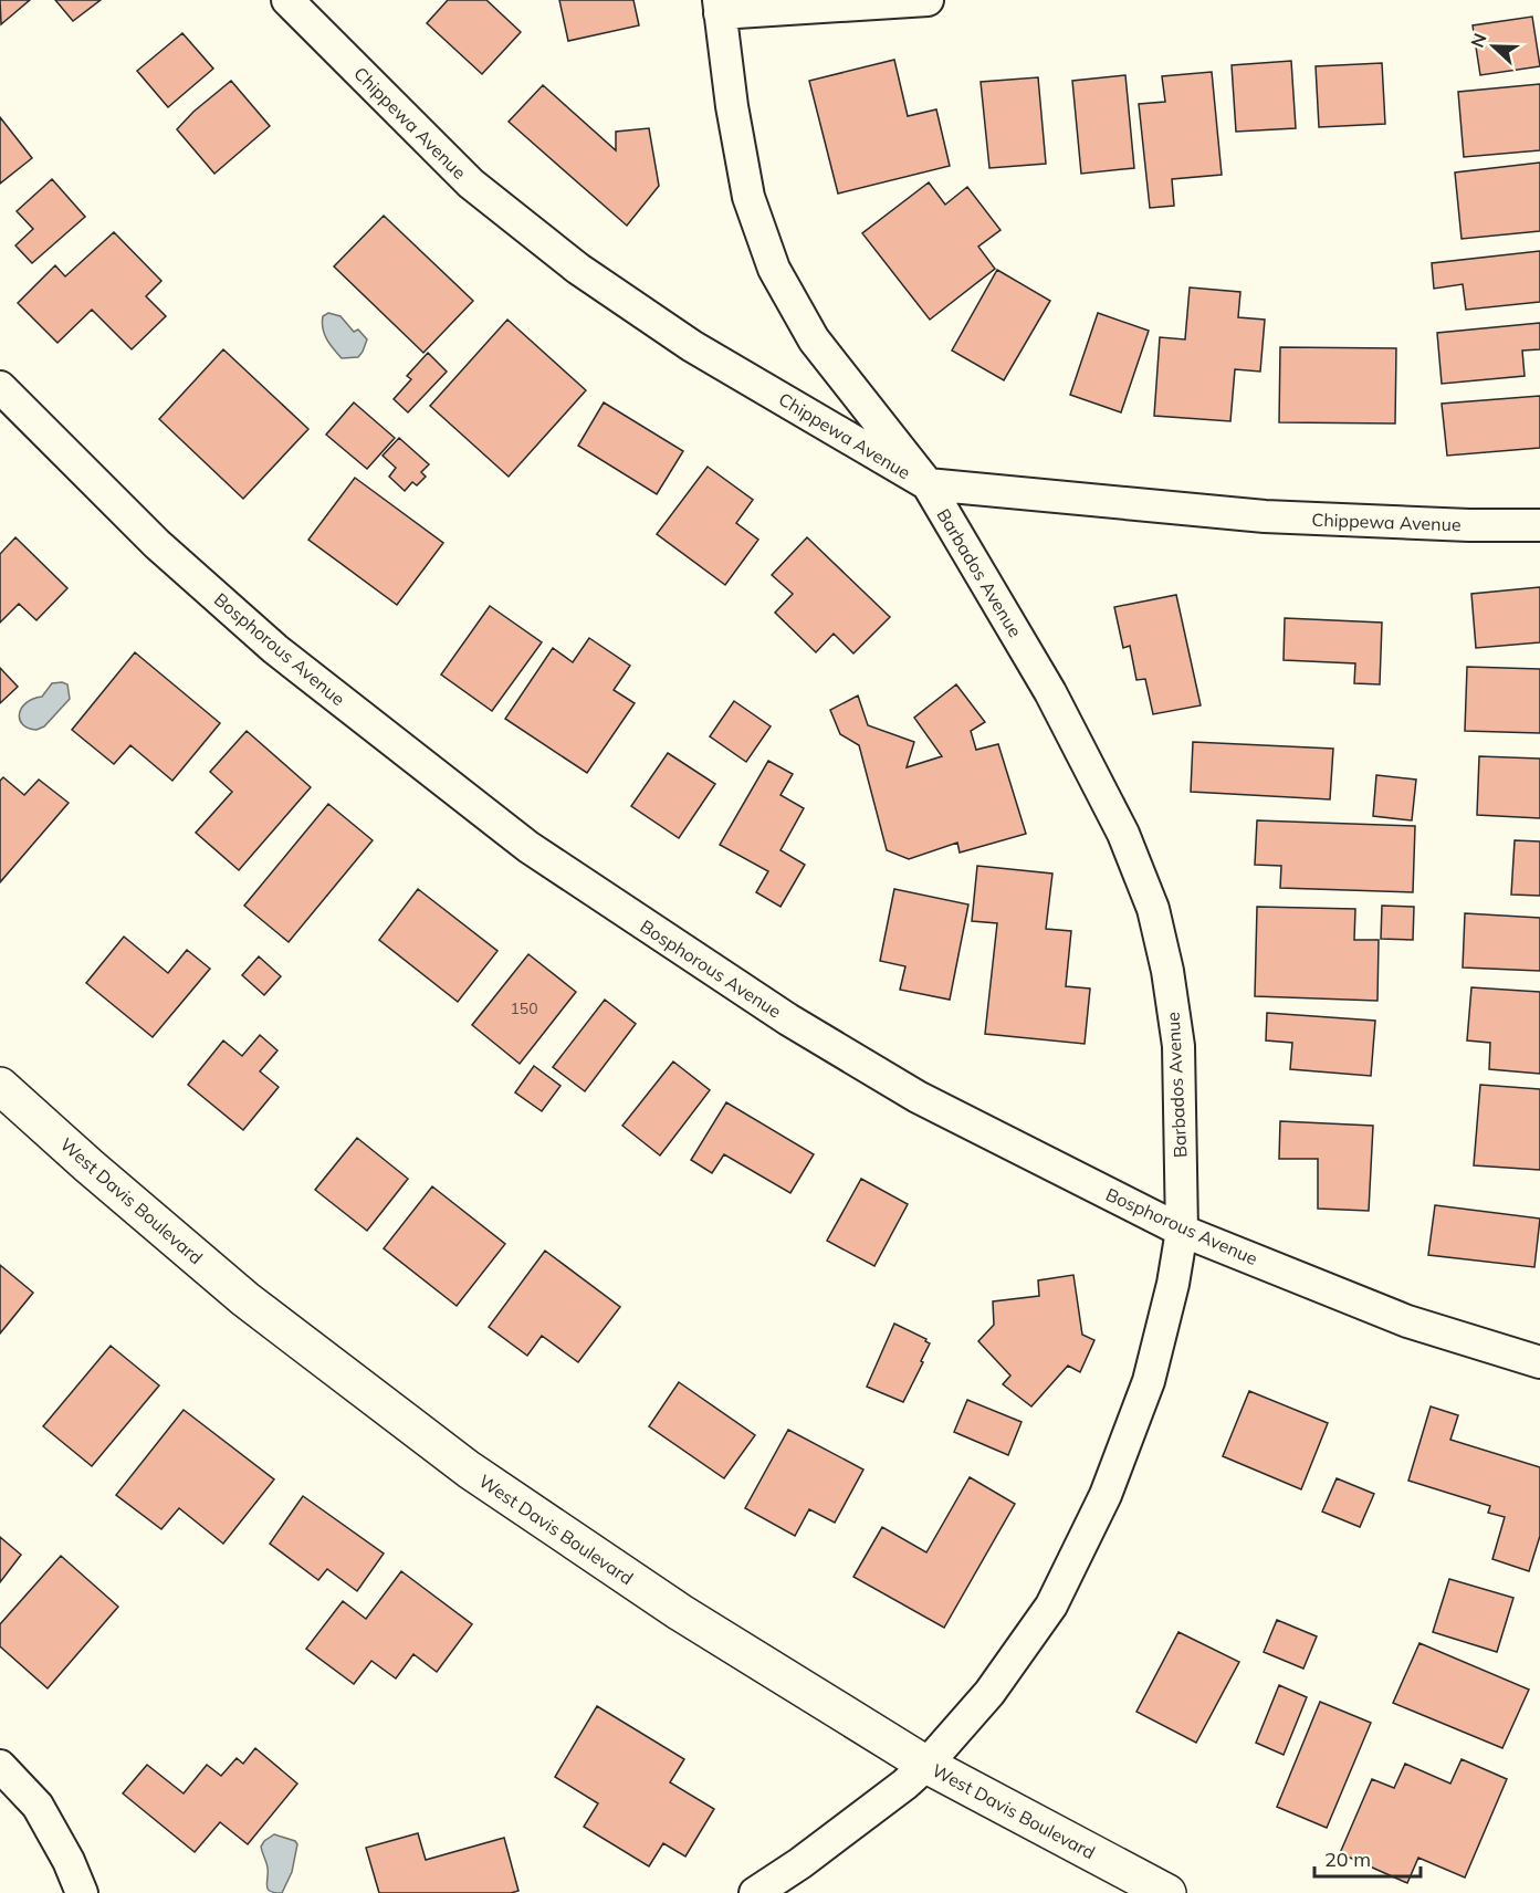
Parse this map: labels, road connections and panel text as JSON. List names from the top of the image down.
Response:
{
  "streets": {
    "street": [
      "Chippewa Avenue",
      "Barbados Avenue",
      "Bosphorous Avenue",
      "West Davis Boulevard"
    ]
  },
  "crossings": [
    ["Chippewa Avenue", "Barbados Avenue"],
    ["Barbados Avenue", "Bosphorous Avenue"],
    ["Barbados Avenue", "West Davis Boulevard"]
  ],
  "house_numbers": ["150"],
  "scale_bar": "20 m",
  "north": "left"
}
